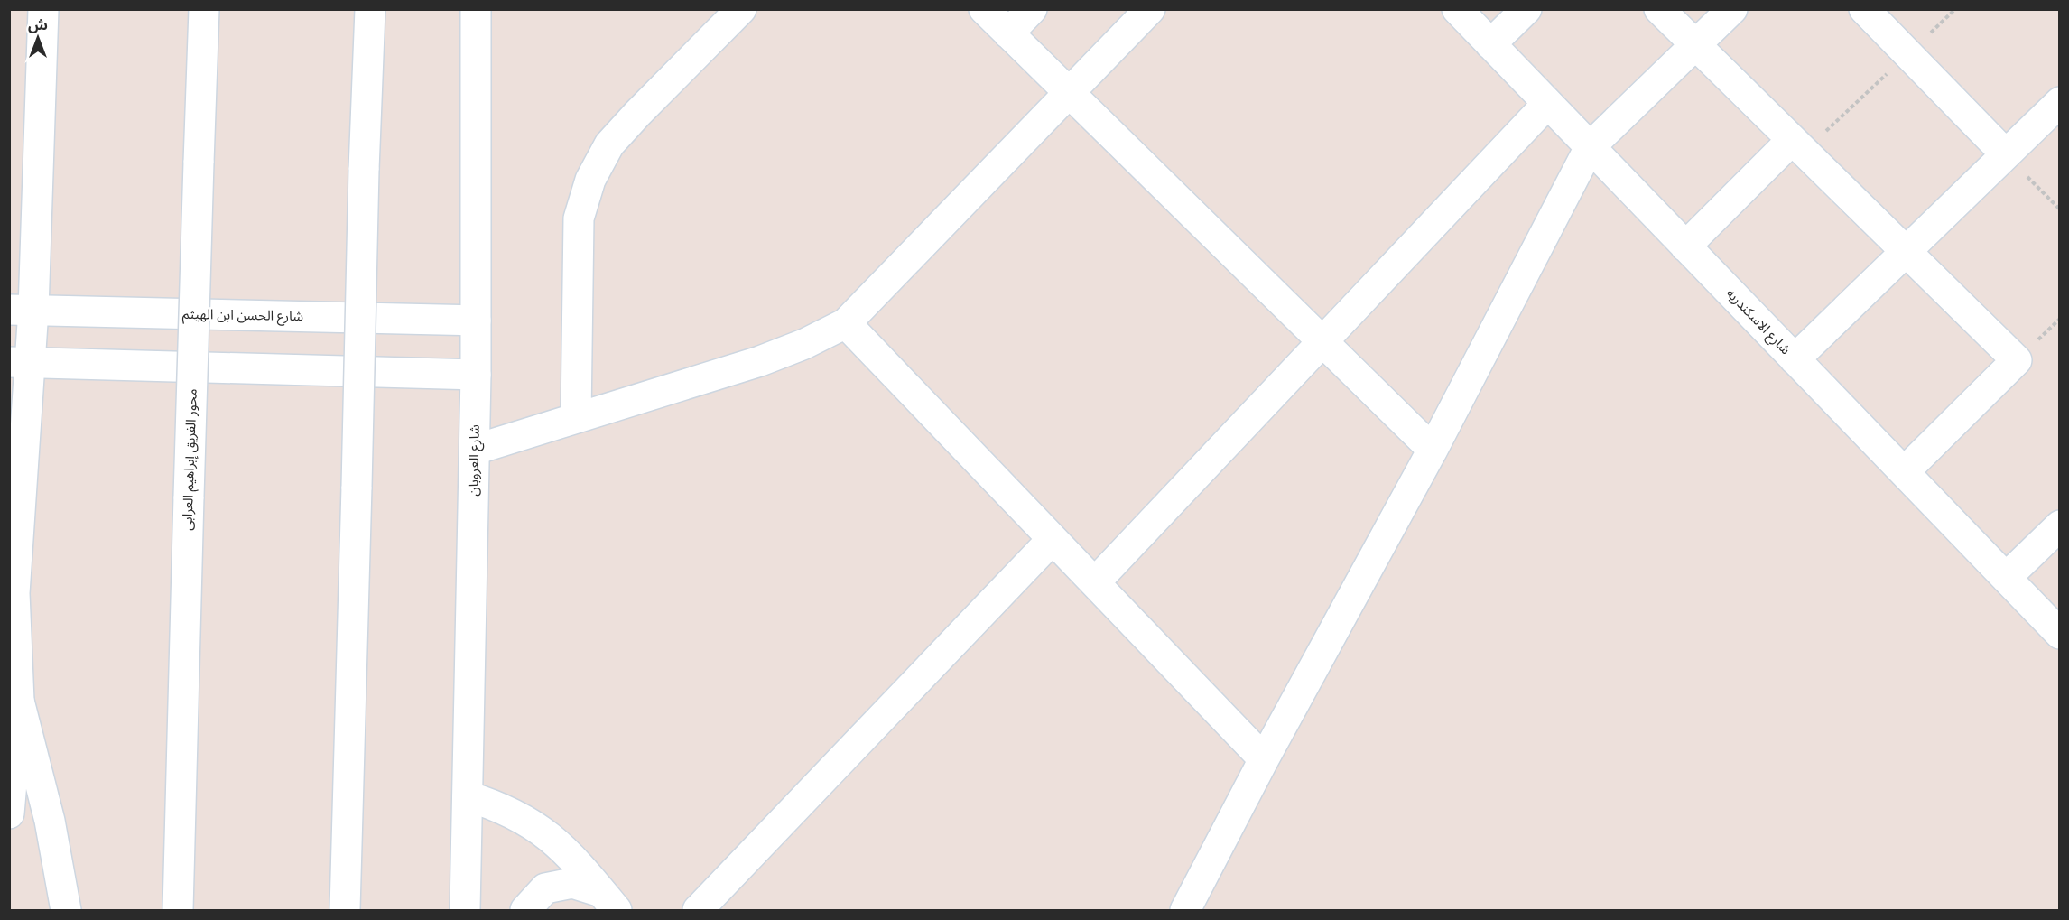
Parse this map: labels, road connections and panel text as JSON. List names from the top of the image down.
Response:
{
  "streets": {
    "street": [
      "شارع الحسن ابن الهيثم",
      "شارع الاسكندريه",
      "محور الفريق إبراهيم العرابى",
      "شارع العروبان"
    ]
  },
  "crossings": [
    ["شارع الحسن ابن الهيثم", "شارع العروبان"]
  ],
  "north": "top"
}
